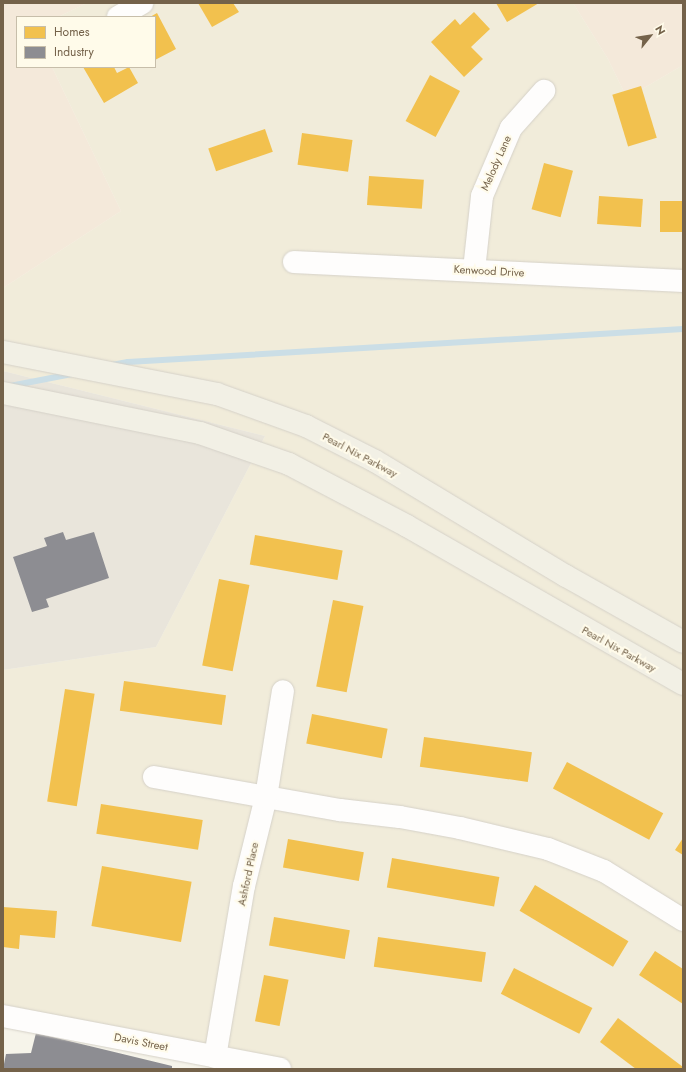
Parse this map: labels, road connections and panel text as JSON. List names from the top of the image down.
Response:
{
  "streets": {
    "main road": ["Pearl Nix Parkway"],
    "street": [
      "Melody Lane",
      "Kenwood Drive",
      "Ashford Place",
      "Davis Street"
    ]
  },
  "crossings": [
    ["Melody Lane", "Kenwood Drive"],
    ["Ashford Place", "Davis Street"]
  ],
  "legend": ["Homes", "Industry"],
  "north": "top right"
}
